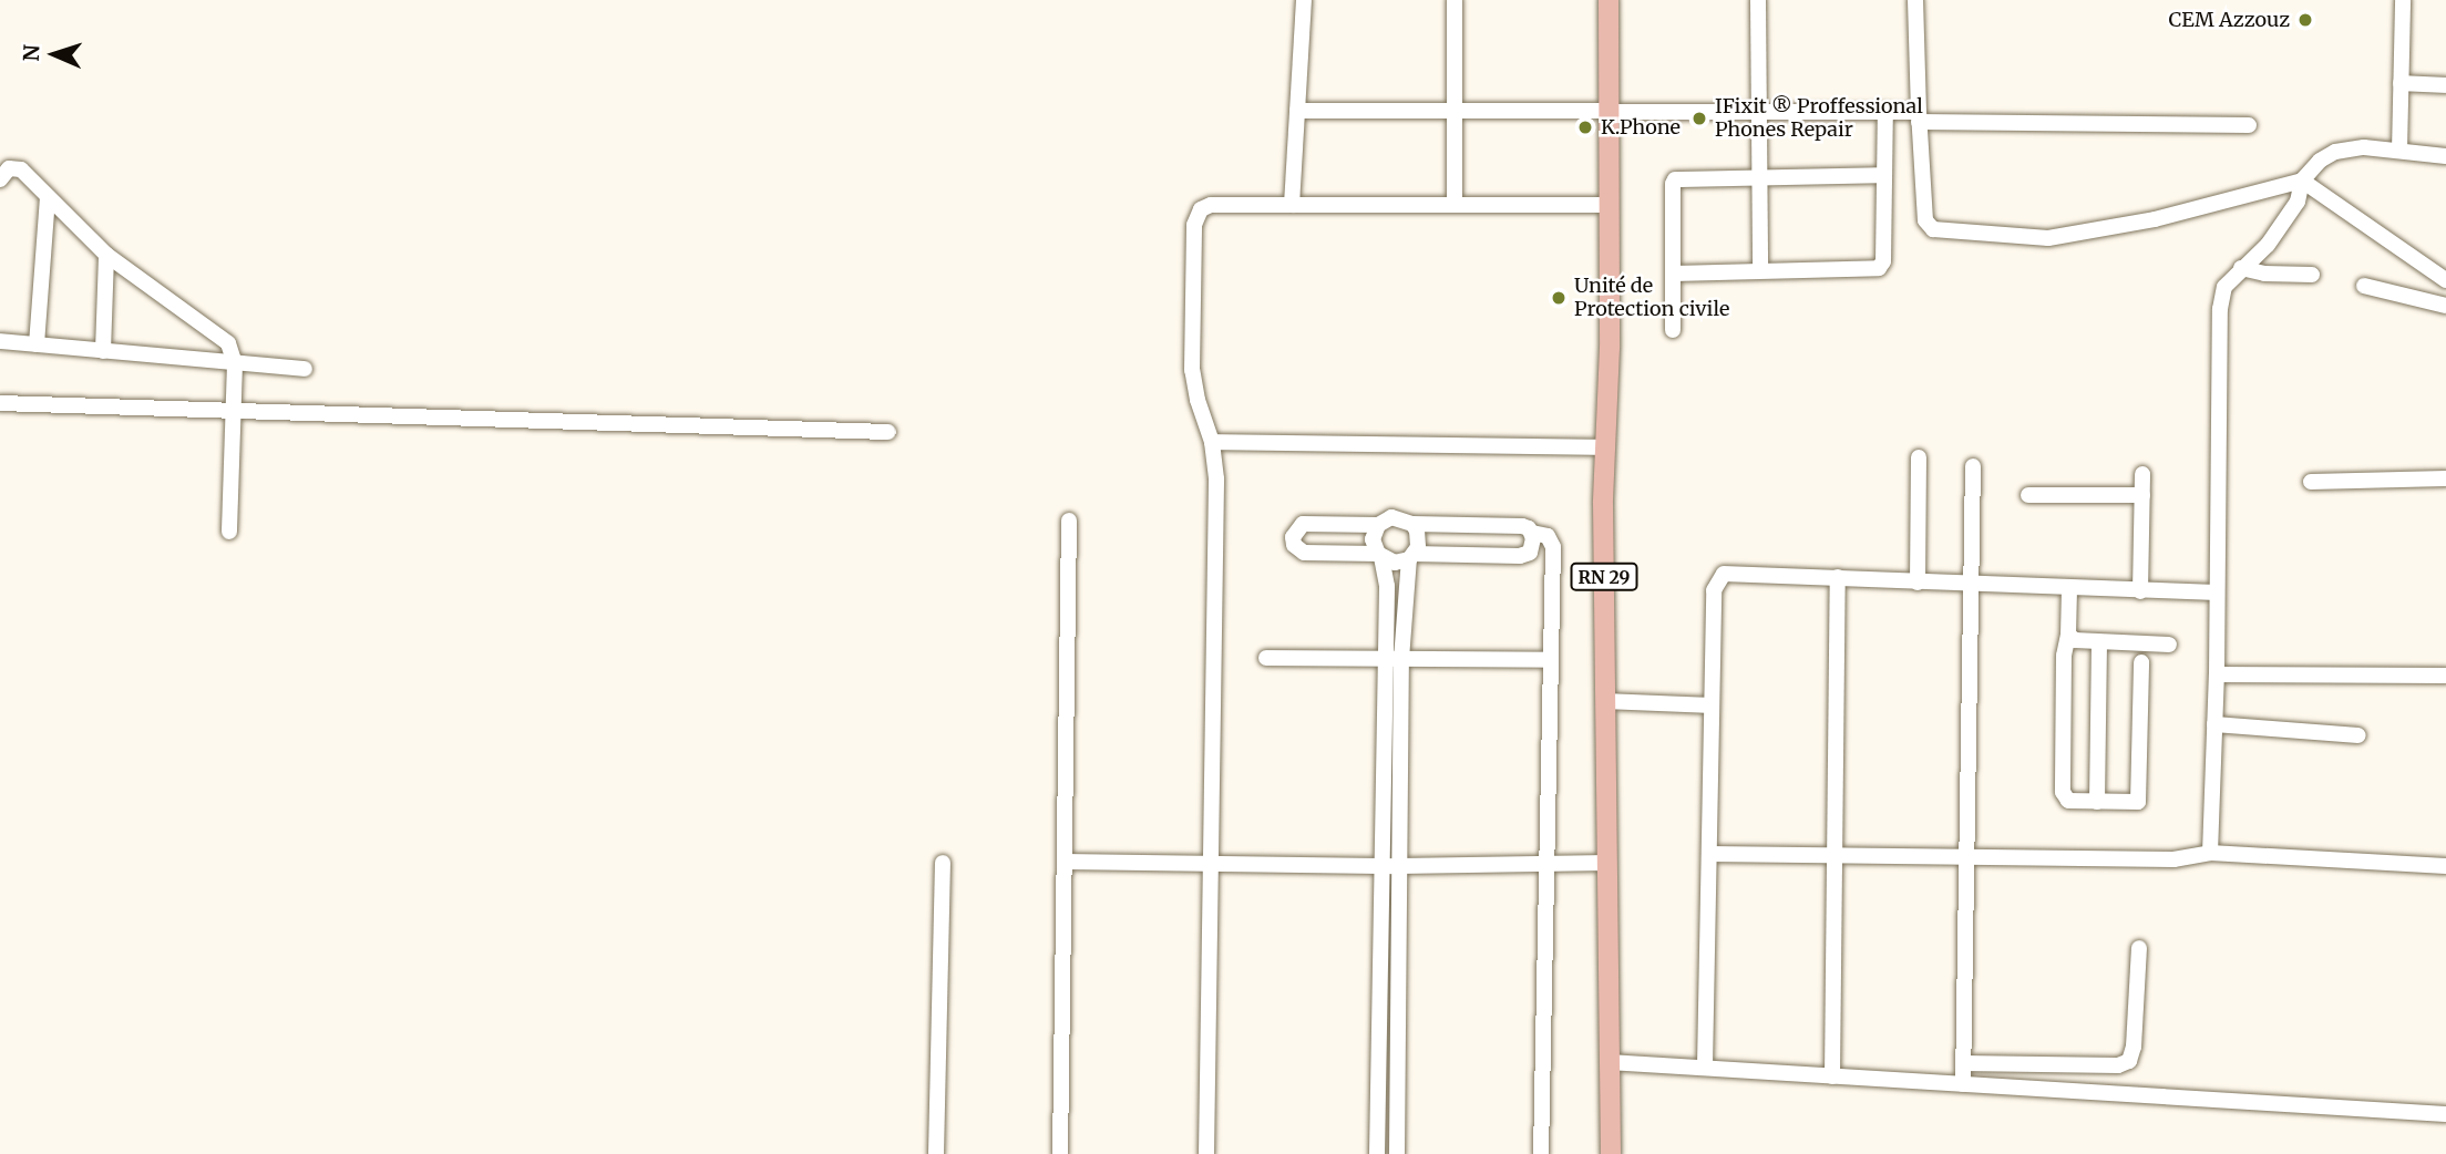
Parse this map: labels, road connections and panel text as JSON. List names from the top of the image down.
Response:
{
  "streets": {
    "main road": ["RN 29"]
  },
  "places": [
    "CEM Azzouz",
    "IFixit ® Proffessional Phones Repair",
    "K.Phone",
    "Unité de Protection civile"
  ],
  "north": "left"
}
